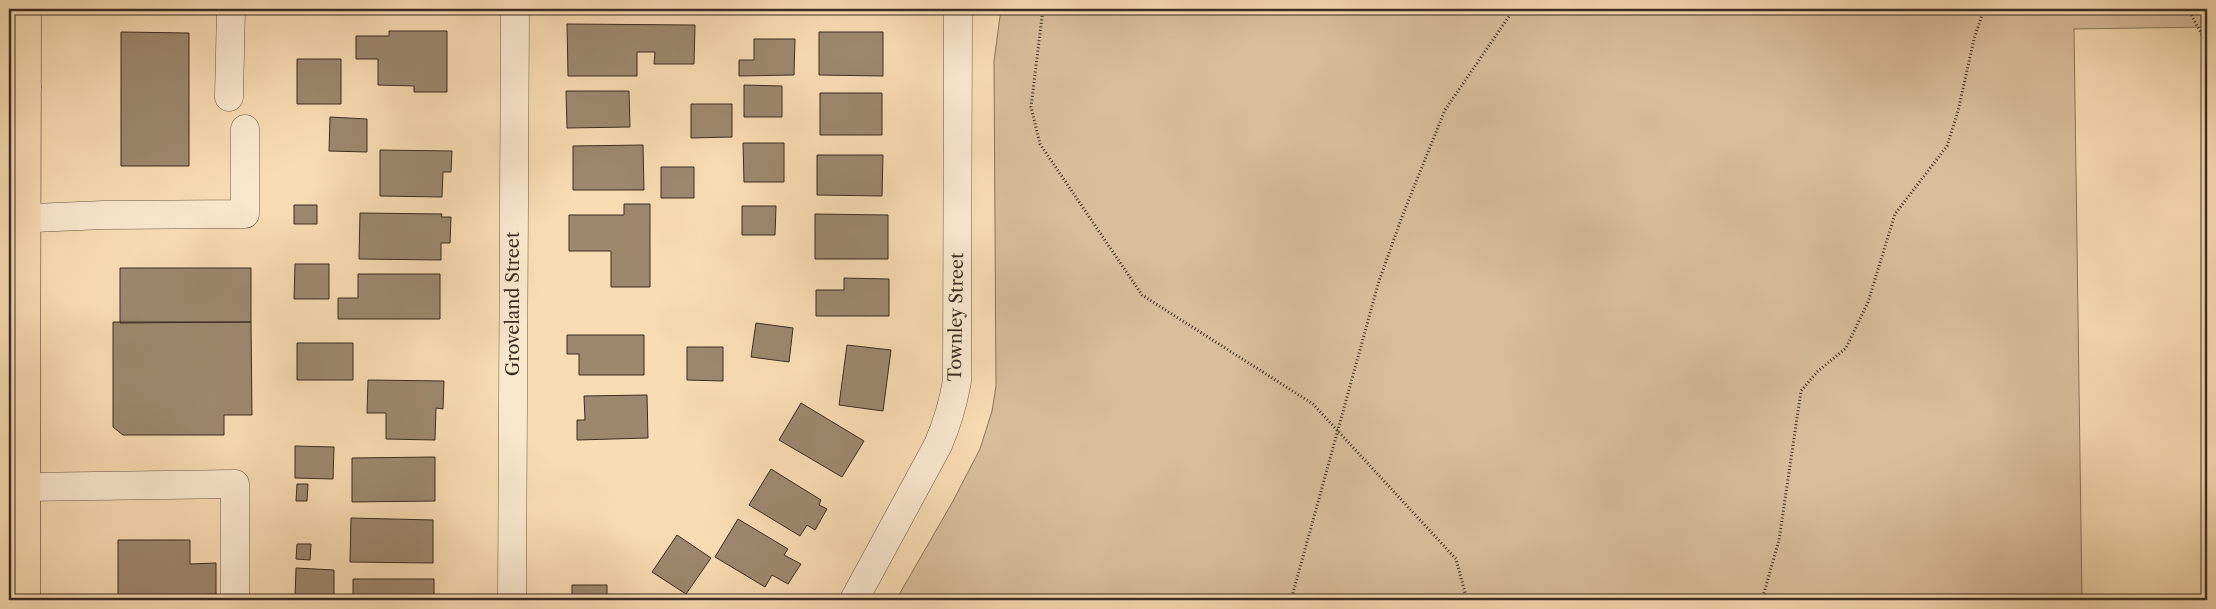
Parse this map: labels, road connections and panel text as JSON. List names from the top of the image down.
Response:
{
  "streets": {
    "street": ["Groveland Street", "Townley Street"]
  }
}
